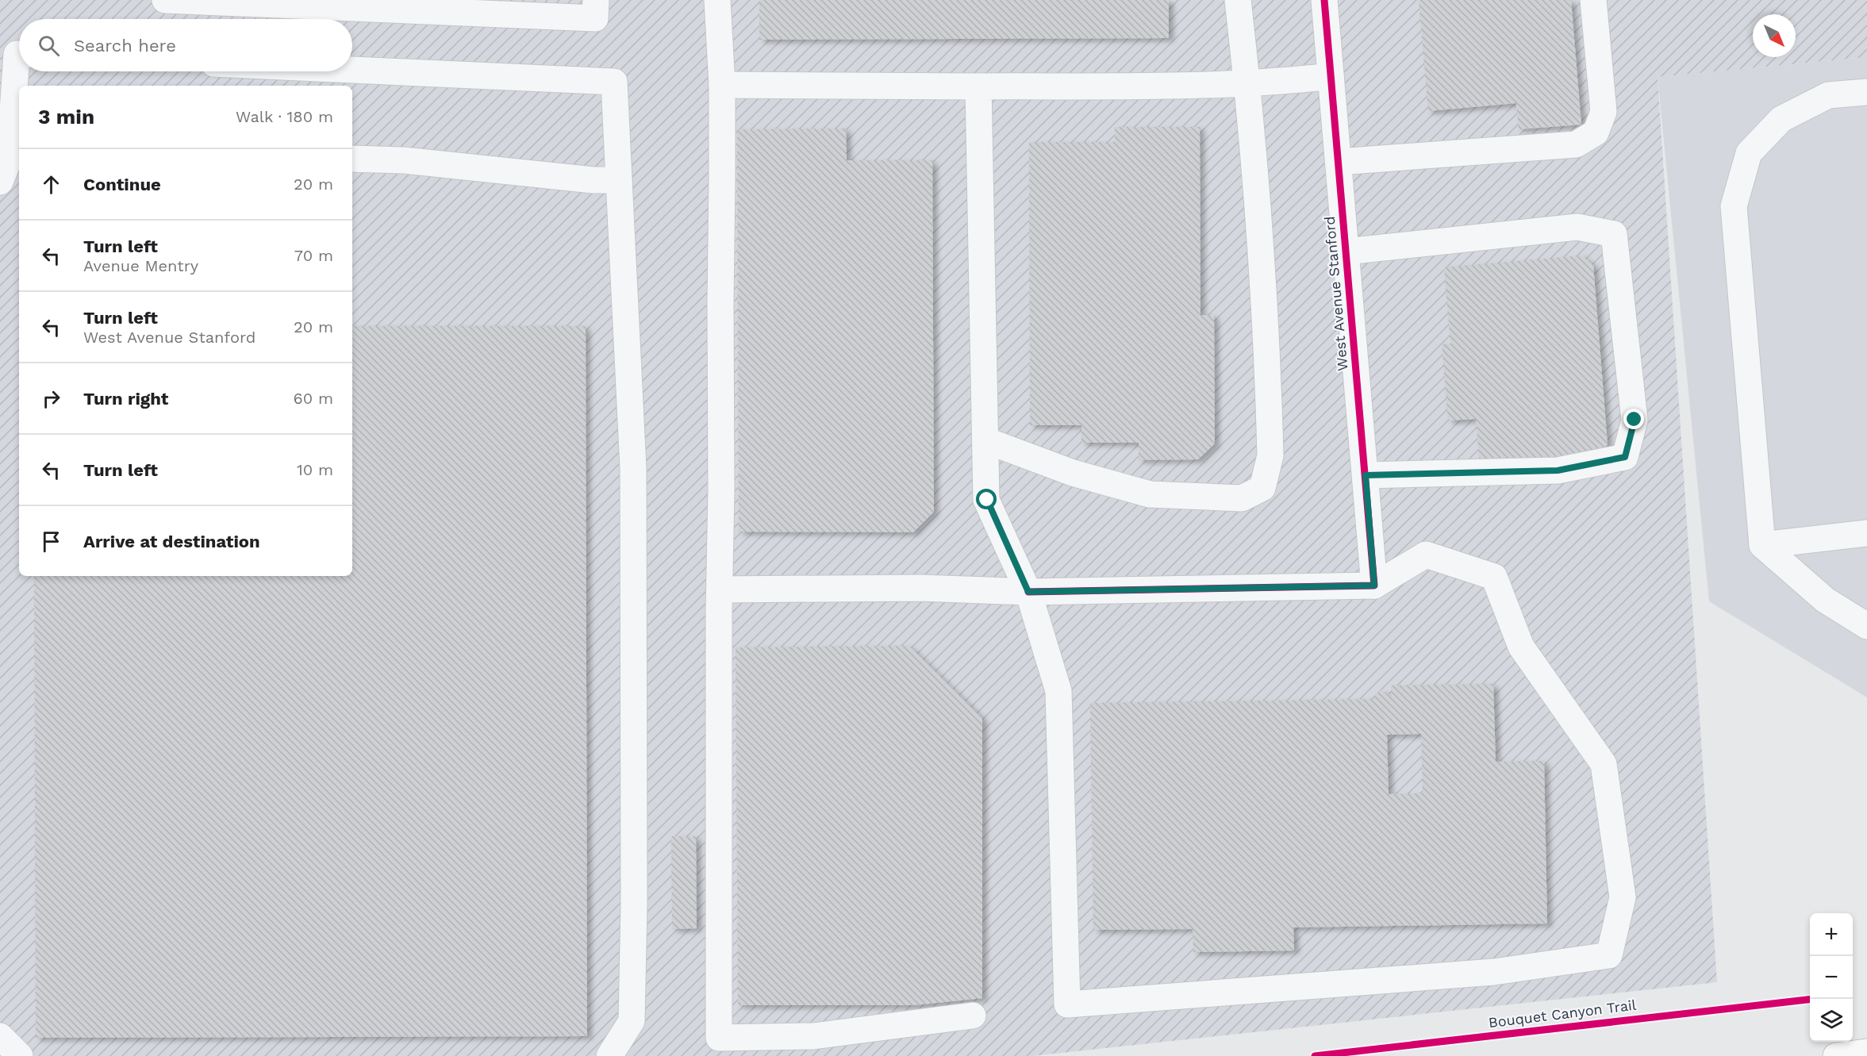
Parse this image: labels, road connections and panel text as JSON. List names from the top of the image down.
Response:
{
  "streets": {
    "street": ["West Avenue Stanford"],
    "cycle path": ["Bouquet Canyon Trail"]
  },
  "north": "bottom right",
  "page": {
    "search": "Search here",
    "heading": ["3 min", "Walk · 180 m"],
    "list": [
      ["Continue", "20 m"],
      ["Turn left", "Avenue Mentry", "70 m"],
      ["Turn left", "West Avenue Stanford", "20 m"],
      ["Turn right", "60 m"],
      ["Turn left", "10 m"],
      "Arrive at destination"
    ],
    "map_buttons": ["+", "−"]
  }
}
